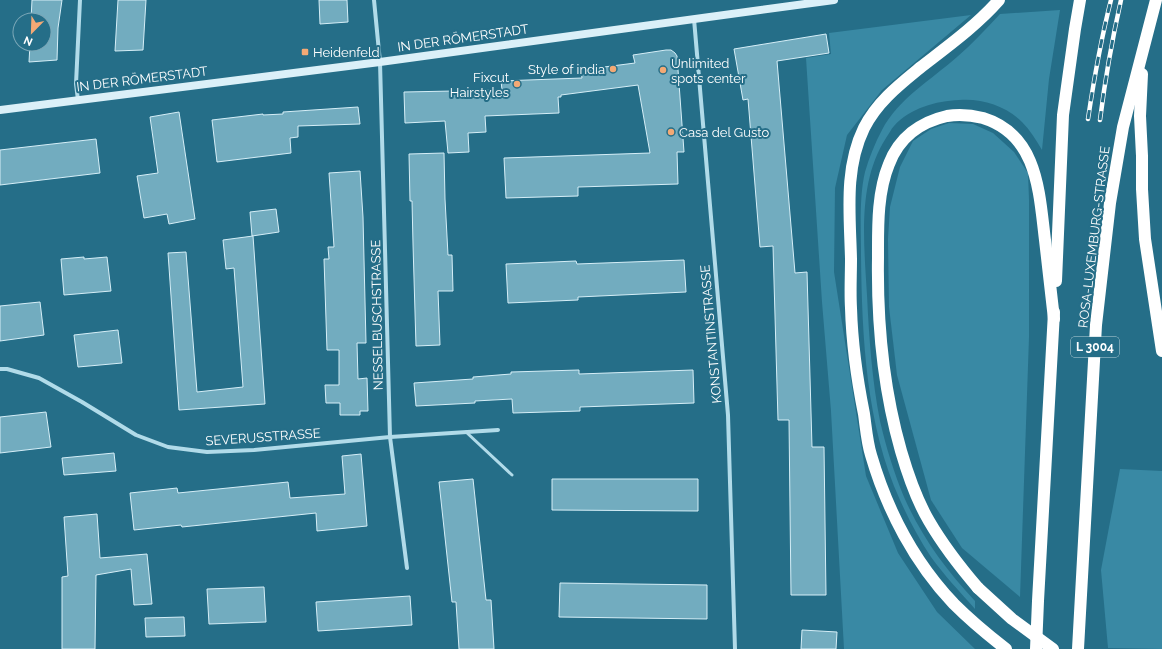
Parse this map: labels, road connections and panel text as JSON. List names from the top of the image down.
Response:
{
  "streets": {
    "highway": ["ROSA-LUXEMBURG-STRASSE", "L 3004"],
    "street": [
      "IN DER RÖMERSTADT",
      "NESSELBUSCHSTRASSE",
      "KONSTANTINSTRASSE",
      "SEVERUSSTRASSE"
    ]
  },
  "crossings": [
    ["IN DER RÖMERSTADT", "NESSELBUSCHSTRASSE"],
    ["IN DER RÖMERSTADT", "KONSTANTINSTRASSE"],
    ["NESSELBUSCHSTRASSE", "SEVERUSSTRASSE"]
  ],
  "places": {
    "transit": ["Heidenfeld"],
    "other": [
      "Style of india",
      "Unlimited spots center",
      "Fixcut Hairstyles",
      "Casa del Gusto"
    ]
  },
  "north": "bottom left"
}
